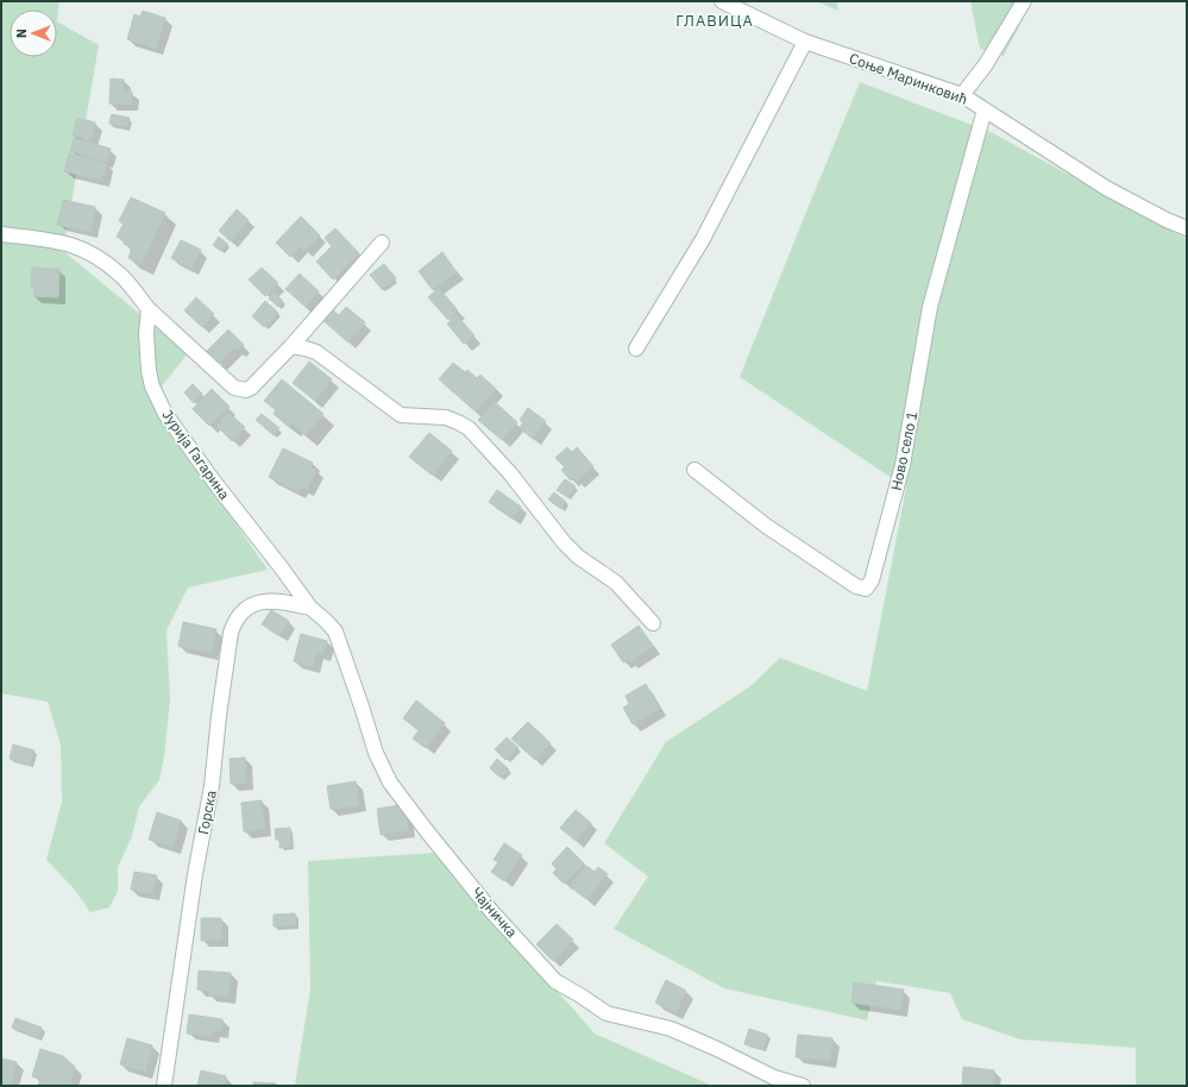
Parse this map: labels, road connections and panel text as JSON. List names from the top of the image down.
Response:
{
  "streets": {
    "street": [
      "Соње Маринковић",
      "Ново село 1",
      "Јурија Гагарина",
      "Горска",
      "Чајничка"
    ]
  },
  "crossings": [
    ["Соње Маринковић", "Ново село 1"],
    ["Јурија Гагарина", "Горска"],
    ["Јурија Гагарина", "Чајничка"],
    ["Горска", "Чајничка"]
  ],
  "districts": ["ГЛАВИЦА"],
  "north": "left"
}
